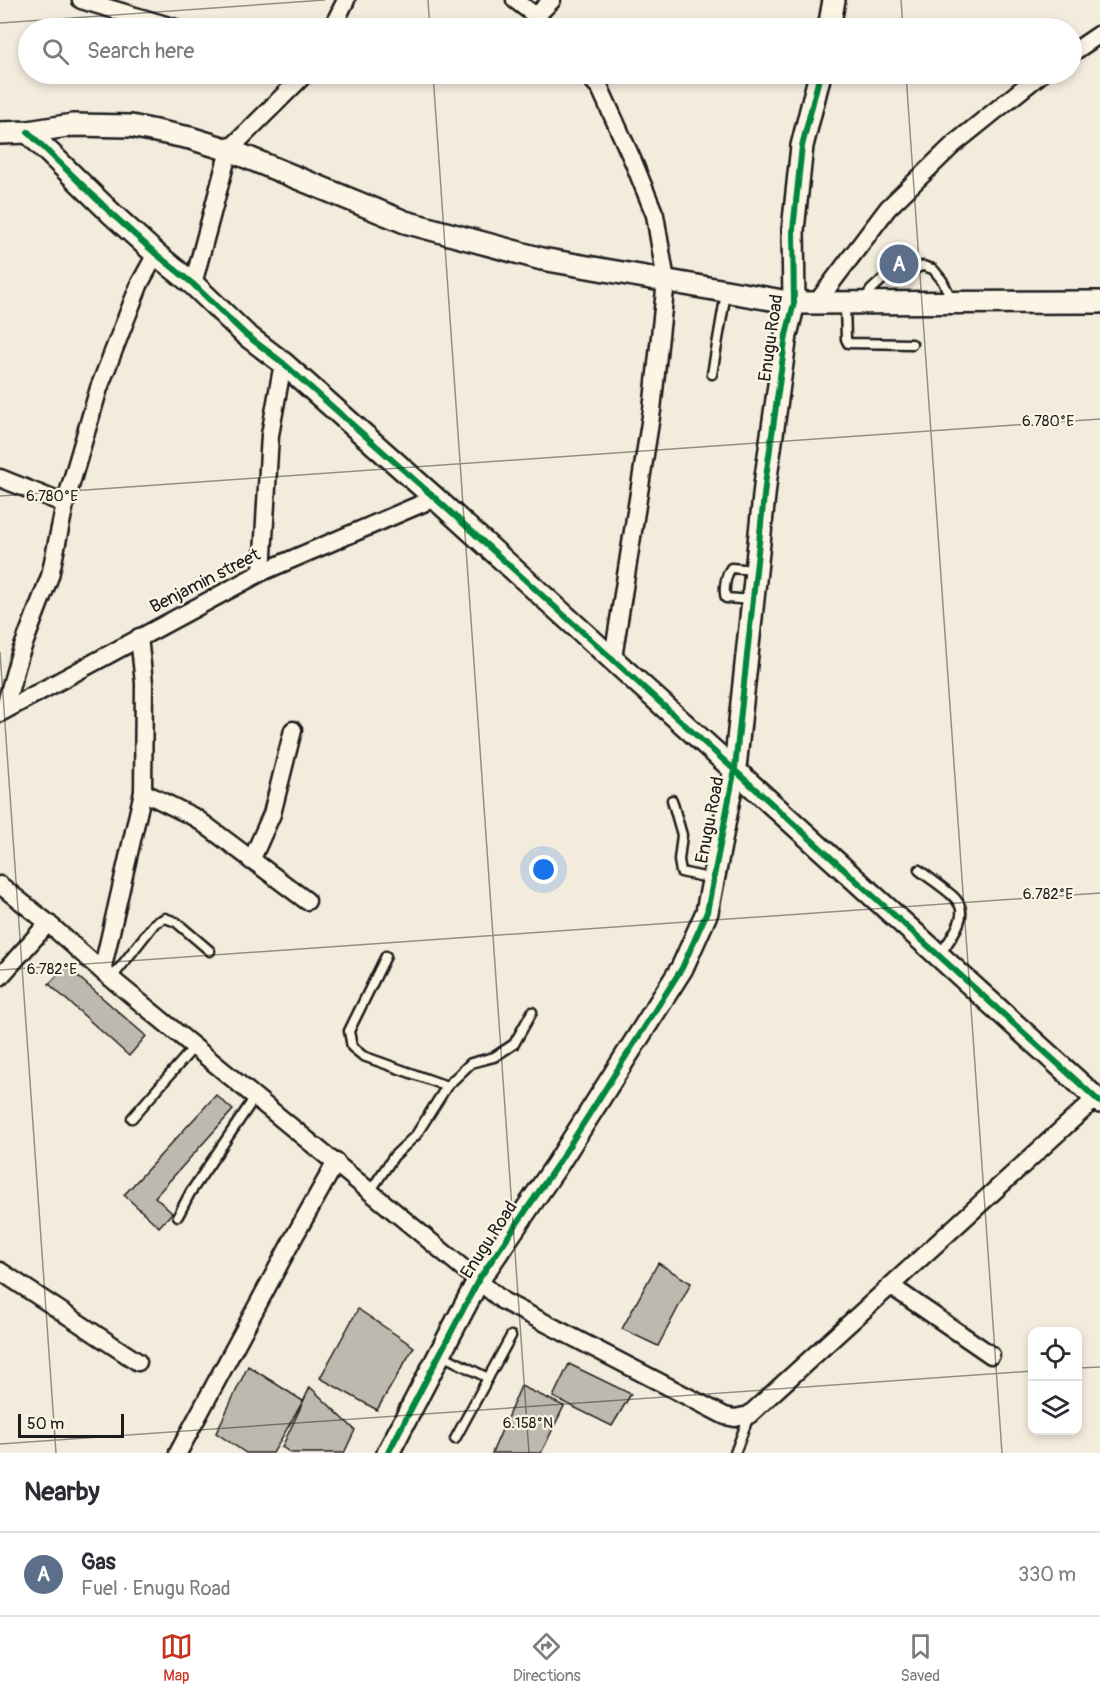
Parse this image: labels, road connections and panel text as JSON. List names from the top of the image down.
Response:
{
  "streets": {
    "street": ["Enugu Road", "Benjamin street"]
  },
  "scale_bar": "50 m",
  "page": {
    "search": "Search here",
    "pins": "A",
    "scale": "50 m",
    "heading": "Nearby",
    "list": [
      {
        "mark": "A",
        "name": "Gas",
        "note": "Fuel · Enugu Road",
        "value": "330 m"
      }
    ],
    "nav": ["Map", "Directions", "Saved"]
  },
  "coordinates": ["6.780°E", "6.782°E", "6.158°N"]
}
